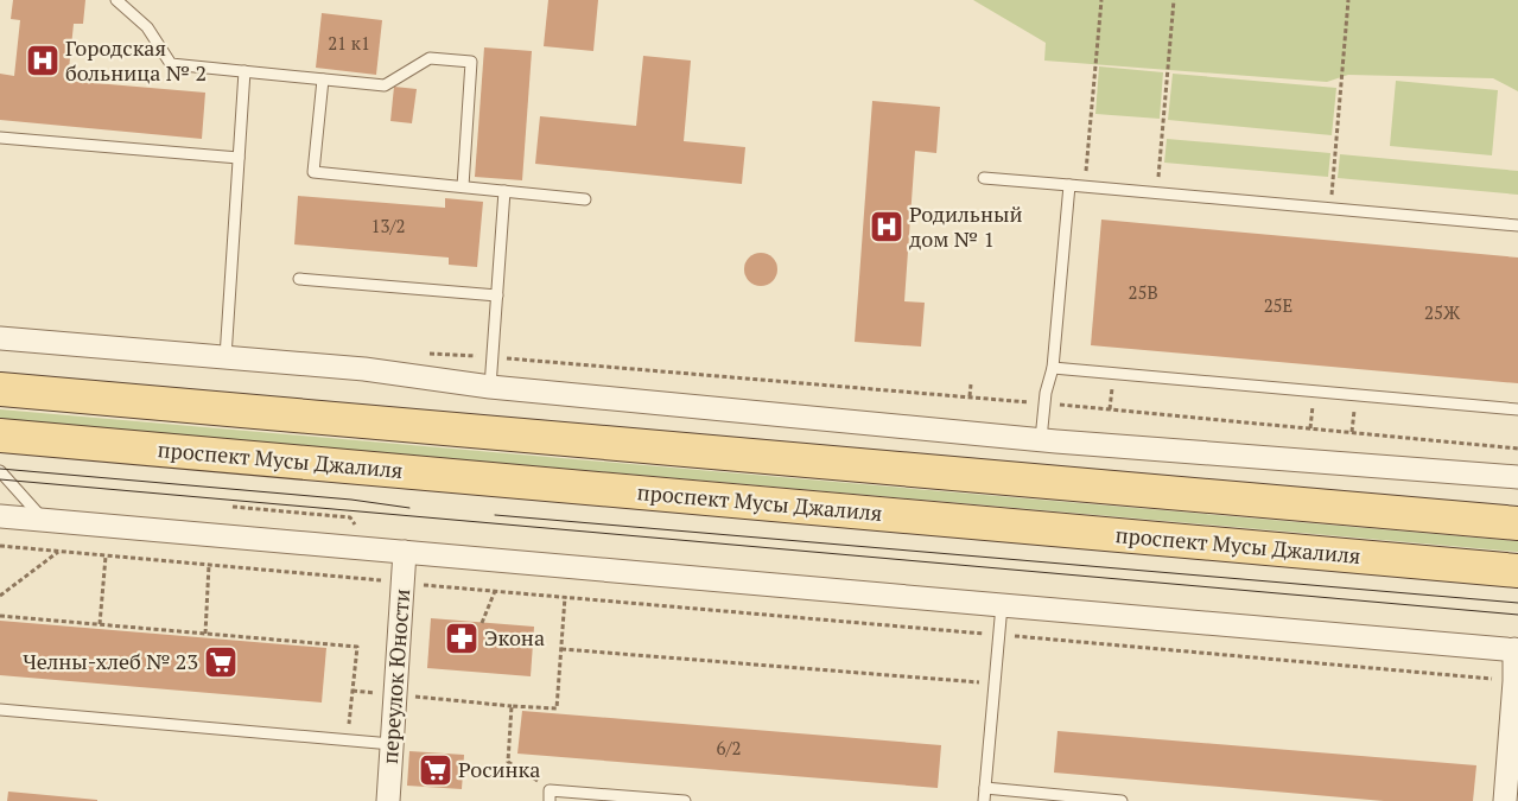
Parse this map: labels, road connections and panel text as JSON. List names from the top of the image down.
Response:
{
  "streets": {
    "main road": ["проспект Мусы Джалиля"],
    "street": ["переулок Юности"]
  },
  "places": {
    "hospital": ["Городская больница № 2", "Родильный дом № 1"],
    "pharmacy": ["Экона"],
    "supermarket": ["Челны-хлеб № 23", "Росинка"]
  },
  "house_numbers": [
    "21 к1",
    "13/2",
    "25В",
    "25Е",
    "25Ж",
    "6/2"
  ]
}
